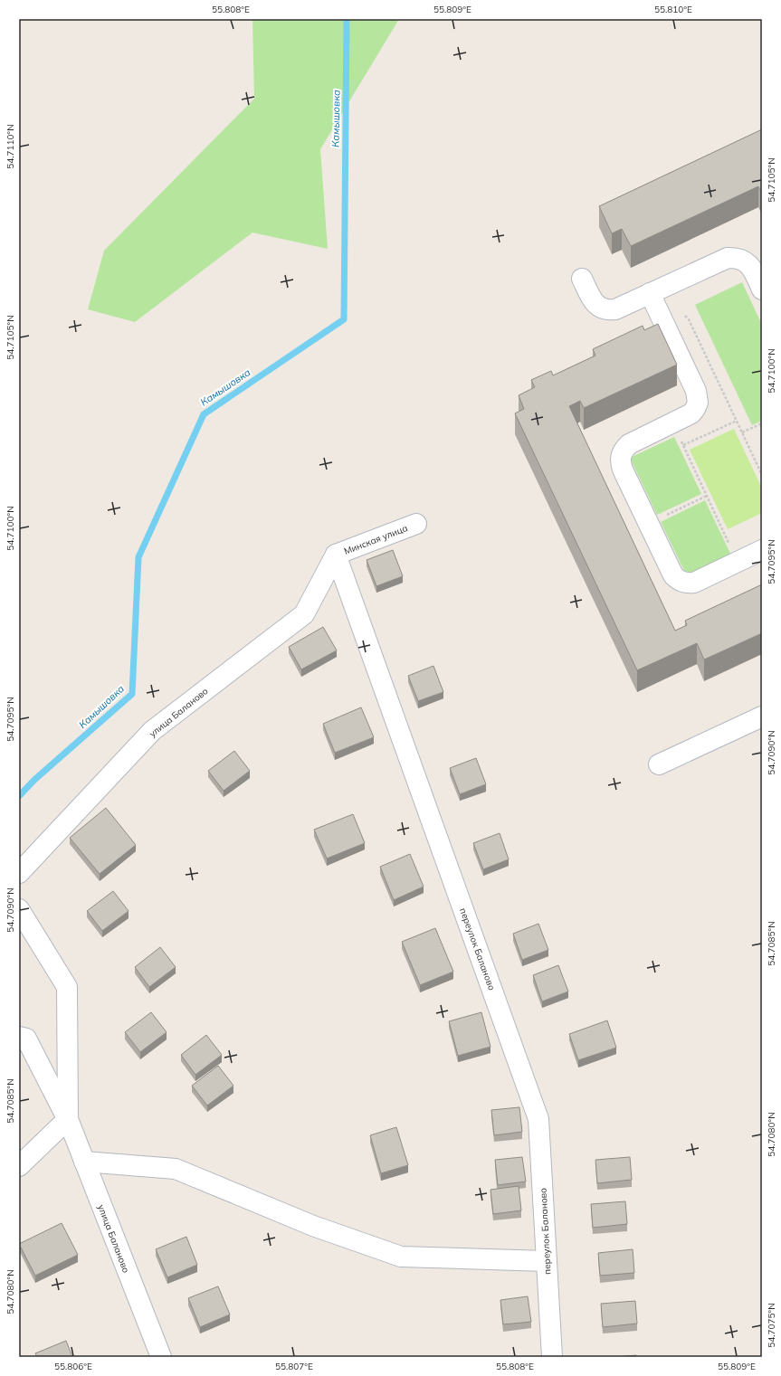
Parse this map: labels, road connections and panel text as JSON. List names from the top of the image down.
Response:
{
  "streets": {
    "street": ["Минская улица", "улица Баланово", "переулок Баланово"]
  },
  "crossings": [
    ["Минская улица", "улица Баланово"],
    ["Минская улица", "переулок Баланово"],
    ["улица Баланово", "переулок Баланово"]
  ],
  "water": ["Камышовка"],
  "coordinates": [
    "55.808°E",
    "55.809°E",
    "55.810°E",
    "54.7110°N",
    "54.7105°N",
    "54.7100°N",
    "54.7095°N",
    "54.7090°N",
    "54.7085°N",
    "54.7080°N",
    "54.7075°N",
    "55.806°E",
    "55.807°E"
  ]
}
